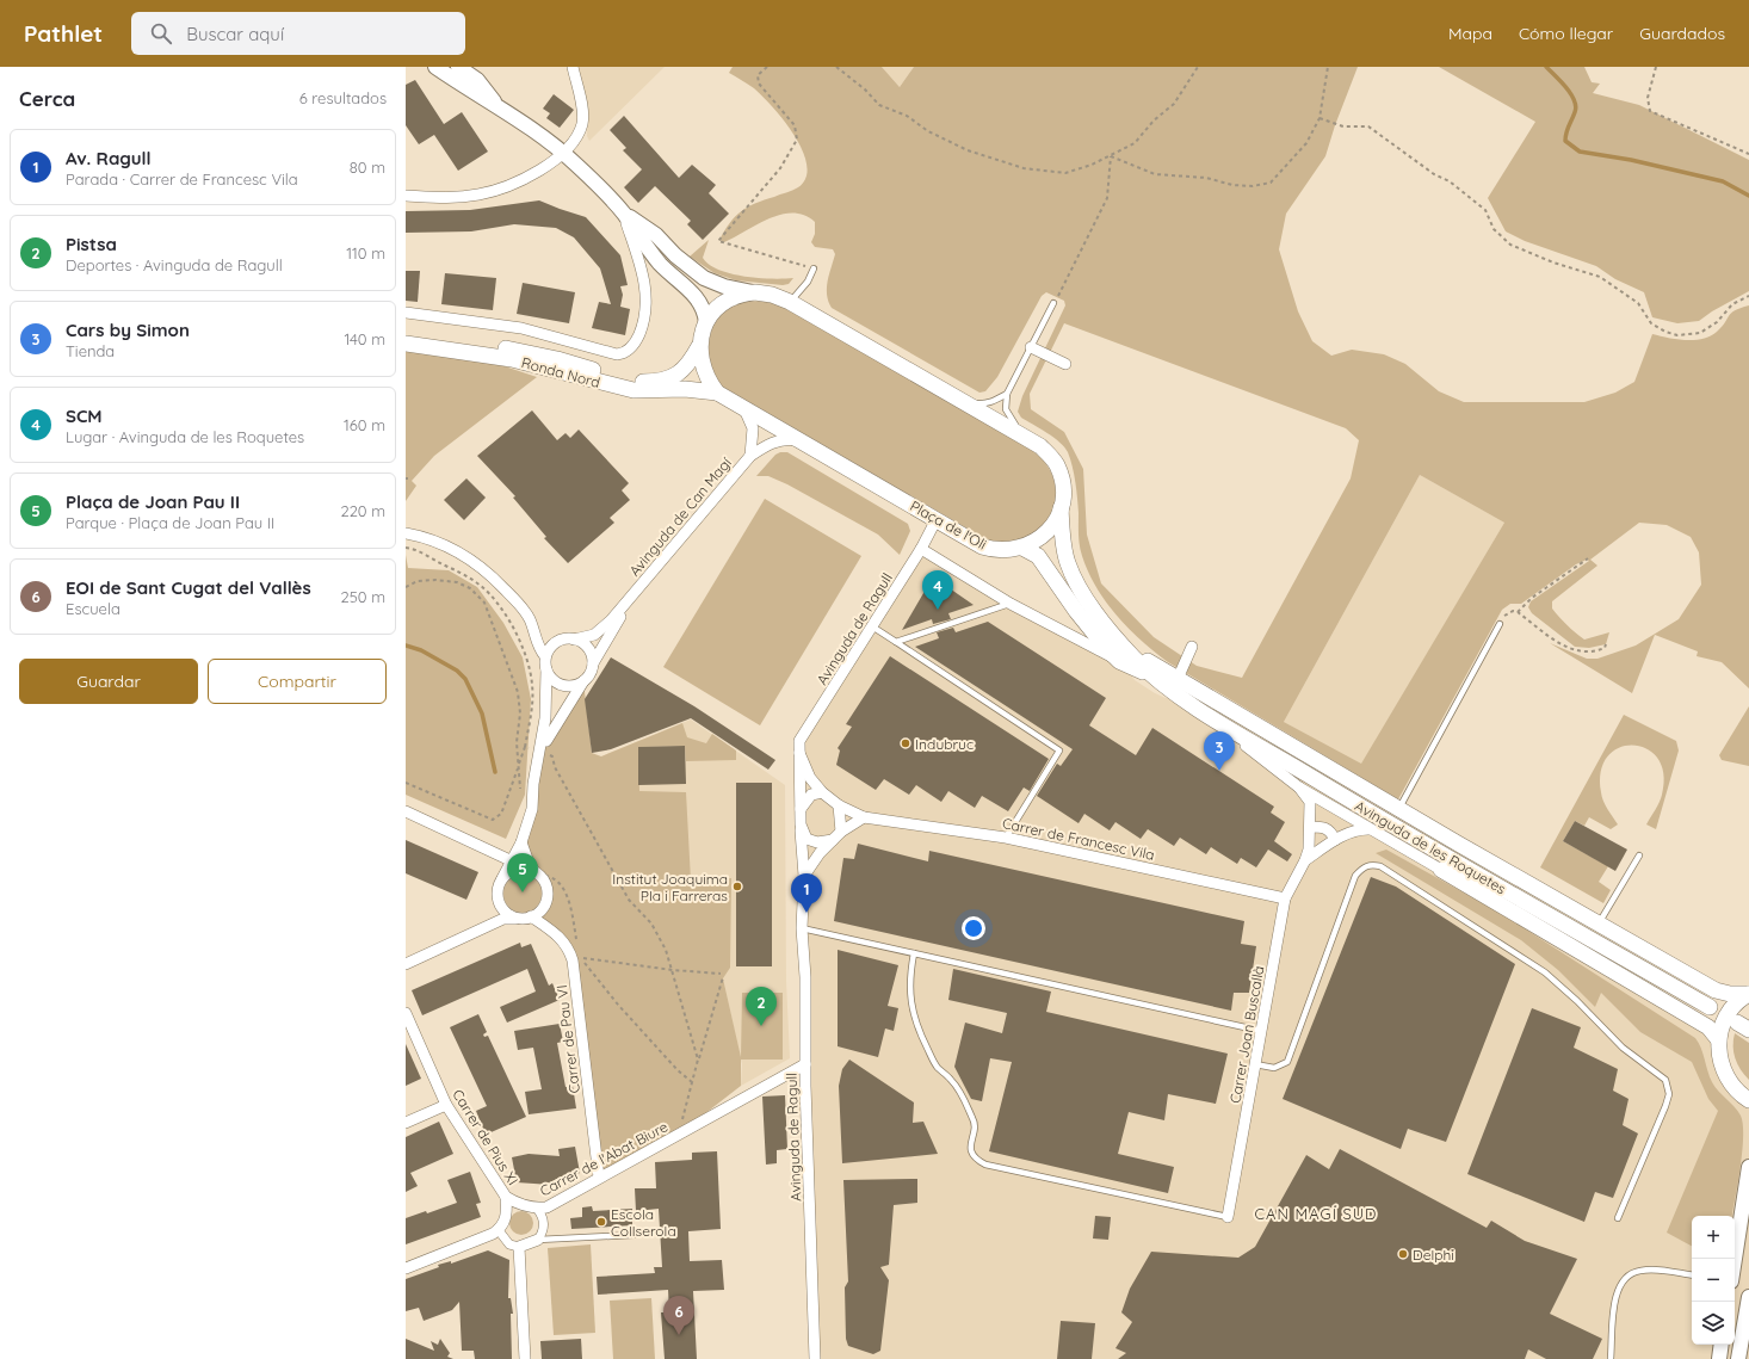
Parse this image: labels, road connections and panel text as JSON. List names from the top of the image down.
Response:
{
  "streets": {
    "main road": ["Ronda Nord", "Plaça de l'Oli", "Avinguda de les Roquetes"],
    "street": [
      "Avinguda de Can Magí",
      "Avinguda de Ragull",
      "Carrer de Francesc Vila",
      "Carrer Joan Buscallà",
      "Carrer de Pau VI",
      "Carrer de Pius XI",
      "Carrer de l'Abat Biure"
    ]
  },
  "crossings": [
    ["Ronda Nord", "Plaça de l'Oli"],
    ["Avinguda de Can Magí", "Plaça de l'Oli"],
    ["Plaça de l'Oli", "Avinguda de Ragull"],
    ["Plaça de l'Oli", "Avinguda de les Roquetes"],
    ["Avinguda de Ragull", "Avinguda de les Roquetes"],
    ["Avinguda de Ragull", "Carrer de l'Abat Biure"],
    ["Carrer de Francesc Vila", "Carrer Joan Buscallà"],
    ["Carrer de Pau VI", "Carrer de l'Abat Biure"],
    ["Carrer de Pius XI", "Carrer de l'Abat Biure"]
  ],
  "districts": ["CAN MAGÍ SUD"],
  "places": [
    "Indubruc",
    "Institut Joaquima Pla i Farreras",
    "Escola Collserola",
    "Delphi"
  ],
  "page": {
    "header": "Pathlet",
    "search": "Buscar aquí",
    "nav": ["Mapa", "Cómo llegar", "Guardados"],
    "heading": ["Cerca", "6 resultados"],
    "list": [
      {
        "mark": "1",
        "name": "Av. Ragull",
        "note": "Parada · Carrer de Francesc Vila",
        "value": "80 m"
      },
      {
        "mark": "2",
        "name": "Pistsa",
        "note": "Deportes · Avinguda de Ragull",
        "value": "110 m"
      },
      {
        "mark": "3",
        "name": "Cars by Simon",
        "note": "Tienda",
        "value": "140 m"
      },
      {
        "mark": "4",
        "name": "SCM",
        "note": "Lugar · Avinguda de les Roquetes",
        "value": "160 m"
      },
      {
        "mark": "5",
        "name": "Plaça de Joan Pau II",
        "note": "Parque · Plaça de Joan Pau II",
        "value": "220 m"
      },
      {
        "mark": "6",
        "name": "EOI de Sant Cugat del Vallès",
        "note": "Escuela",
        "value": "250 m"
      }
    ],
    "pins": [
      "4",
      "3",
      "5",
      "1",
      "2",
      "6"
    ],
    "buttons": ["Guardar", "Compartir"],
    "map_buttons": ["+", "−"]
  }
}
